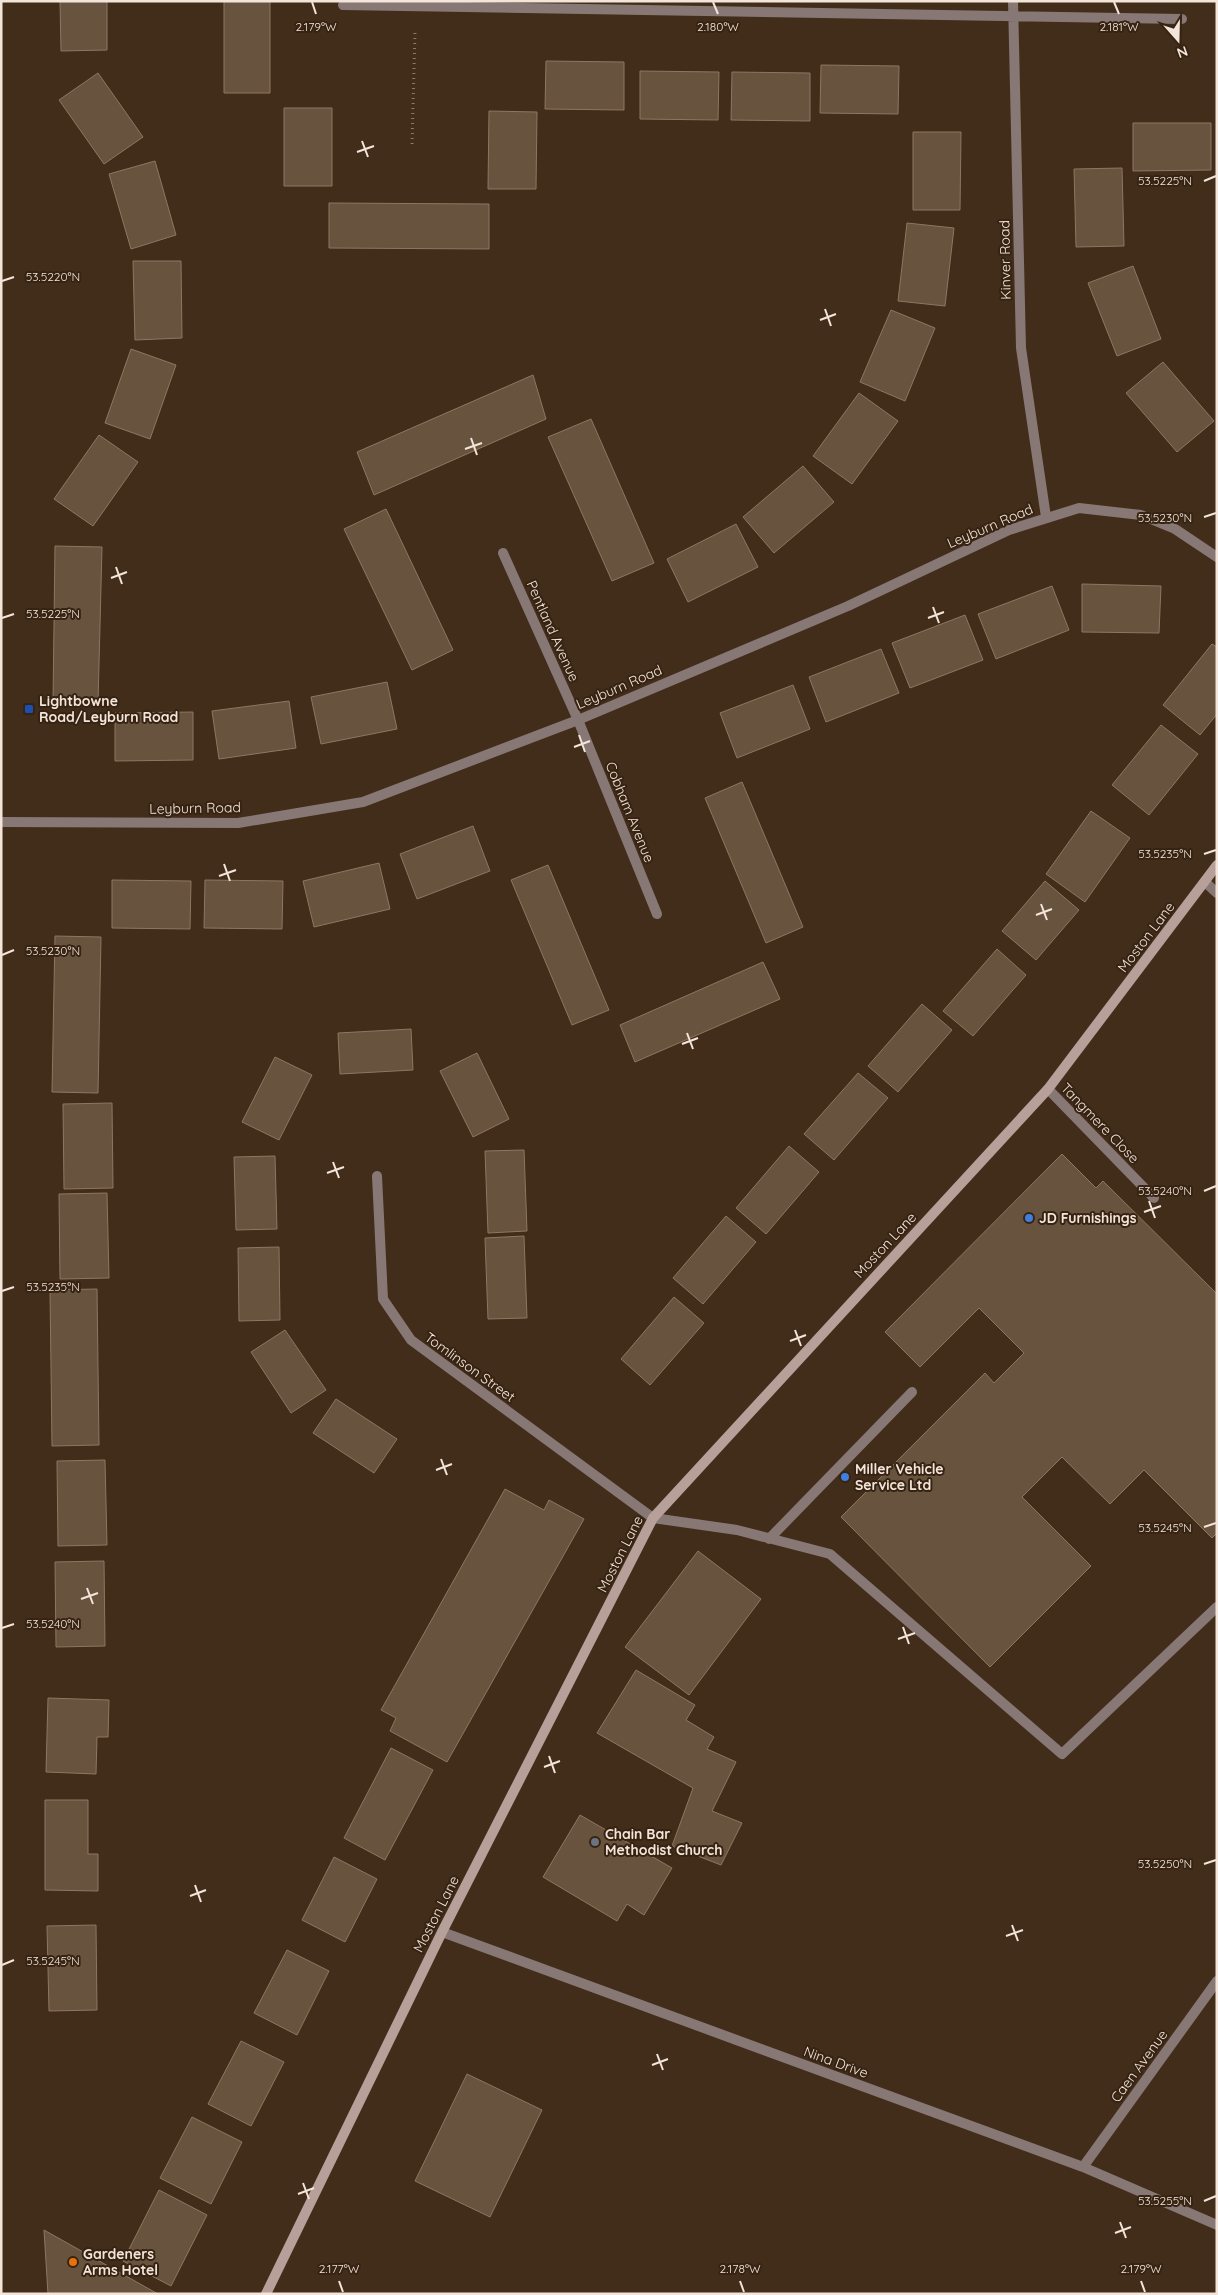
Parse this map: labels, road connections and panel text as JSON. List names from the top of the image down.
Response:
{
  "streets": {
    "street": [
      "Kinver Road",
      "Leyburn Road",
      "Pentland Avenue",
      "Cobham Avenue",
      "Moston Lane",
      "Tangmere Close",
      "Tomlinson Street",
      "Nina Drive",
      "Caen Avenue"
    ]
  },
  "crossings": [
    ["Kinver Road", "Leyburn Road"],
    ["Leyburn Road", "Pentland Avenue"],
    ["Leyburn Road", "Cobham Avenue"],
    ["Pentland Avenue", "Cobham Avenue"],
    ["Moston Lane", "Tangmere Close"],
    ["Moston Lane", "Tomlinson Street"],
    ["Moston Lane", "Nina Drive"],
    ["Nina Drive", "Caen Avenue"]
  ],
  "places": {
    "transit": ["Lightbowne Road/Leyburn Road"],
    "other": [
      "JD Furnishings",
      "Miller Vehicle Service Ltd",
      "Chain Bar Methodist Church",
      "Gardeners Arms Hotel"
    ]
  },
  "north": "bottom",
  "coordinates": [
    "2.179°W",
    "2.180°W",
    "2.181°W",
    "53.5225°N",
    "53.5220°N",
    "53.5230°N",
    "53.5235°N",
    "53.5240°N",
    "53.5245°N",
    "53.5250°N",
    "53.5255°N",
    "2.177°W",
    "2.178°W"
  ]
}
